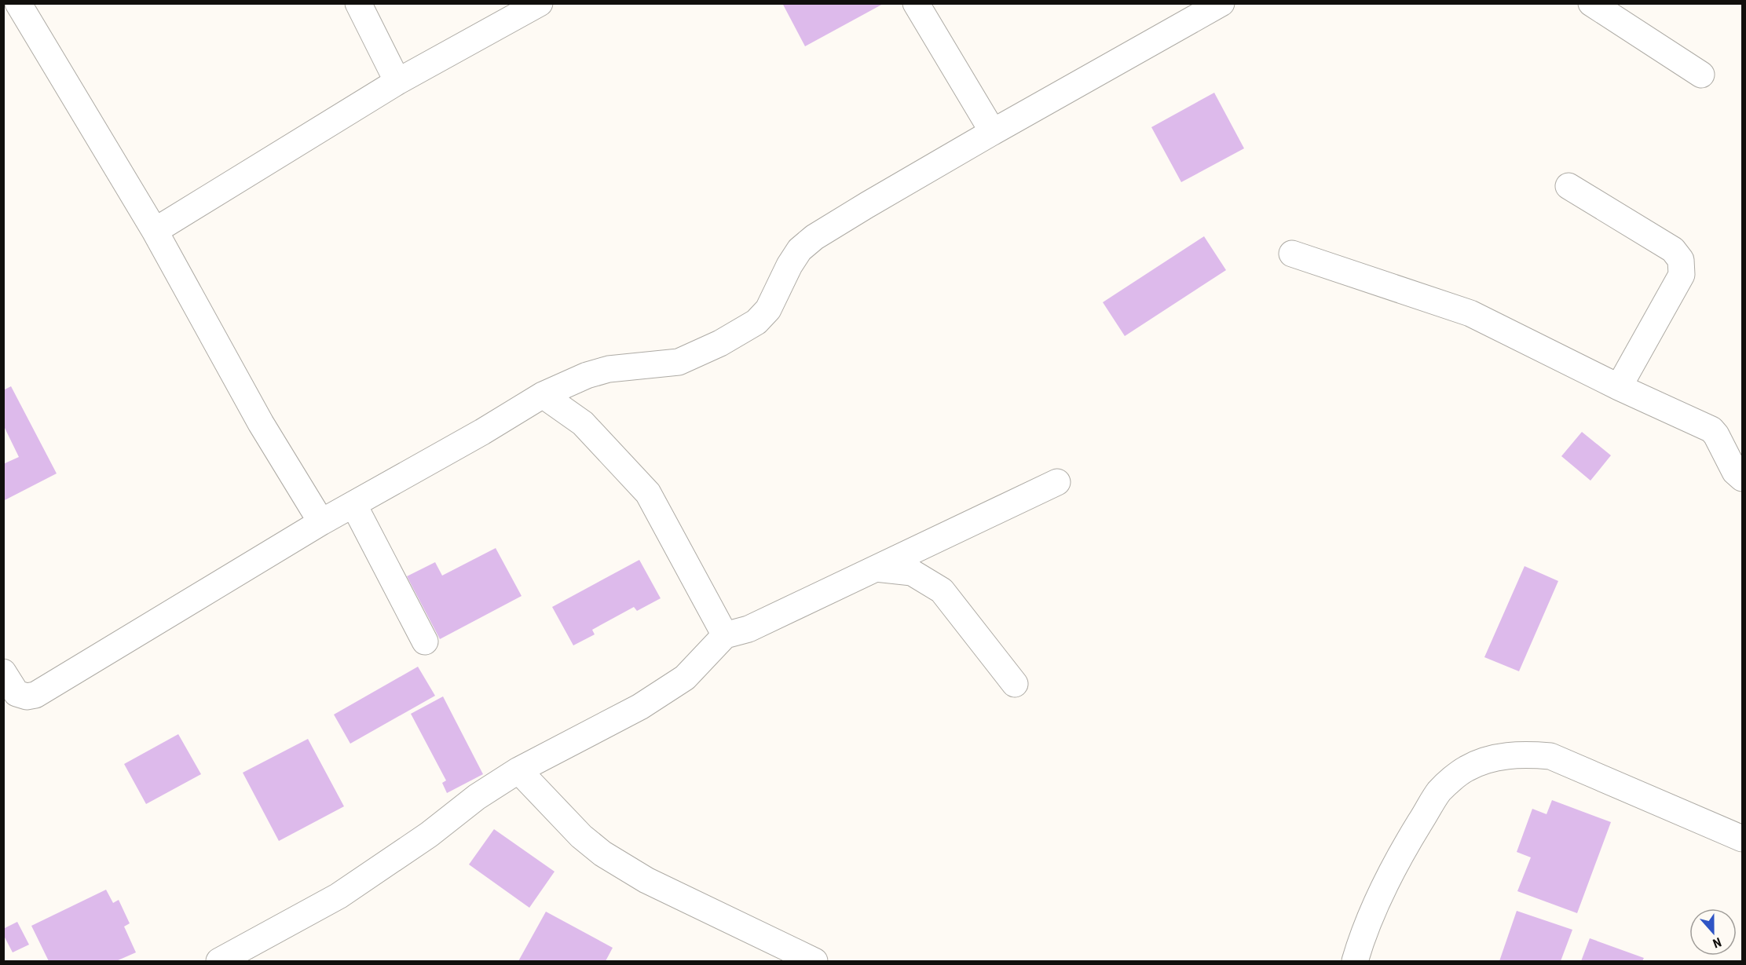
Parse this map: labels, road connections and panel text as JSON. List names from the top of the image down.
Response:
{
  "north": "bottom"
}
